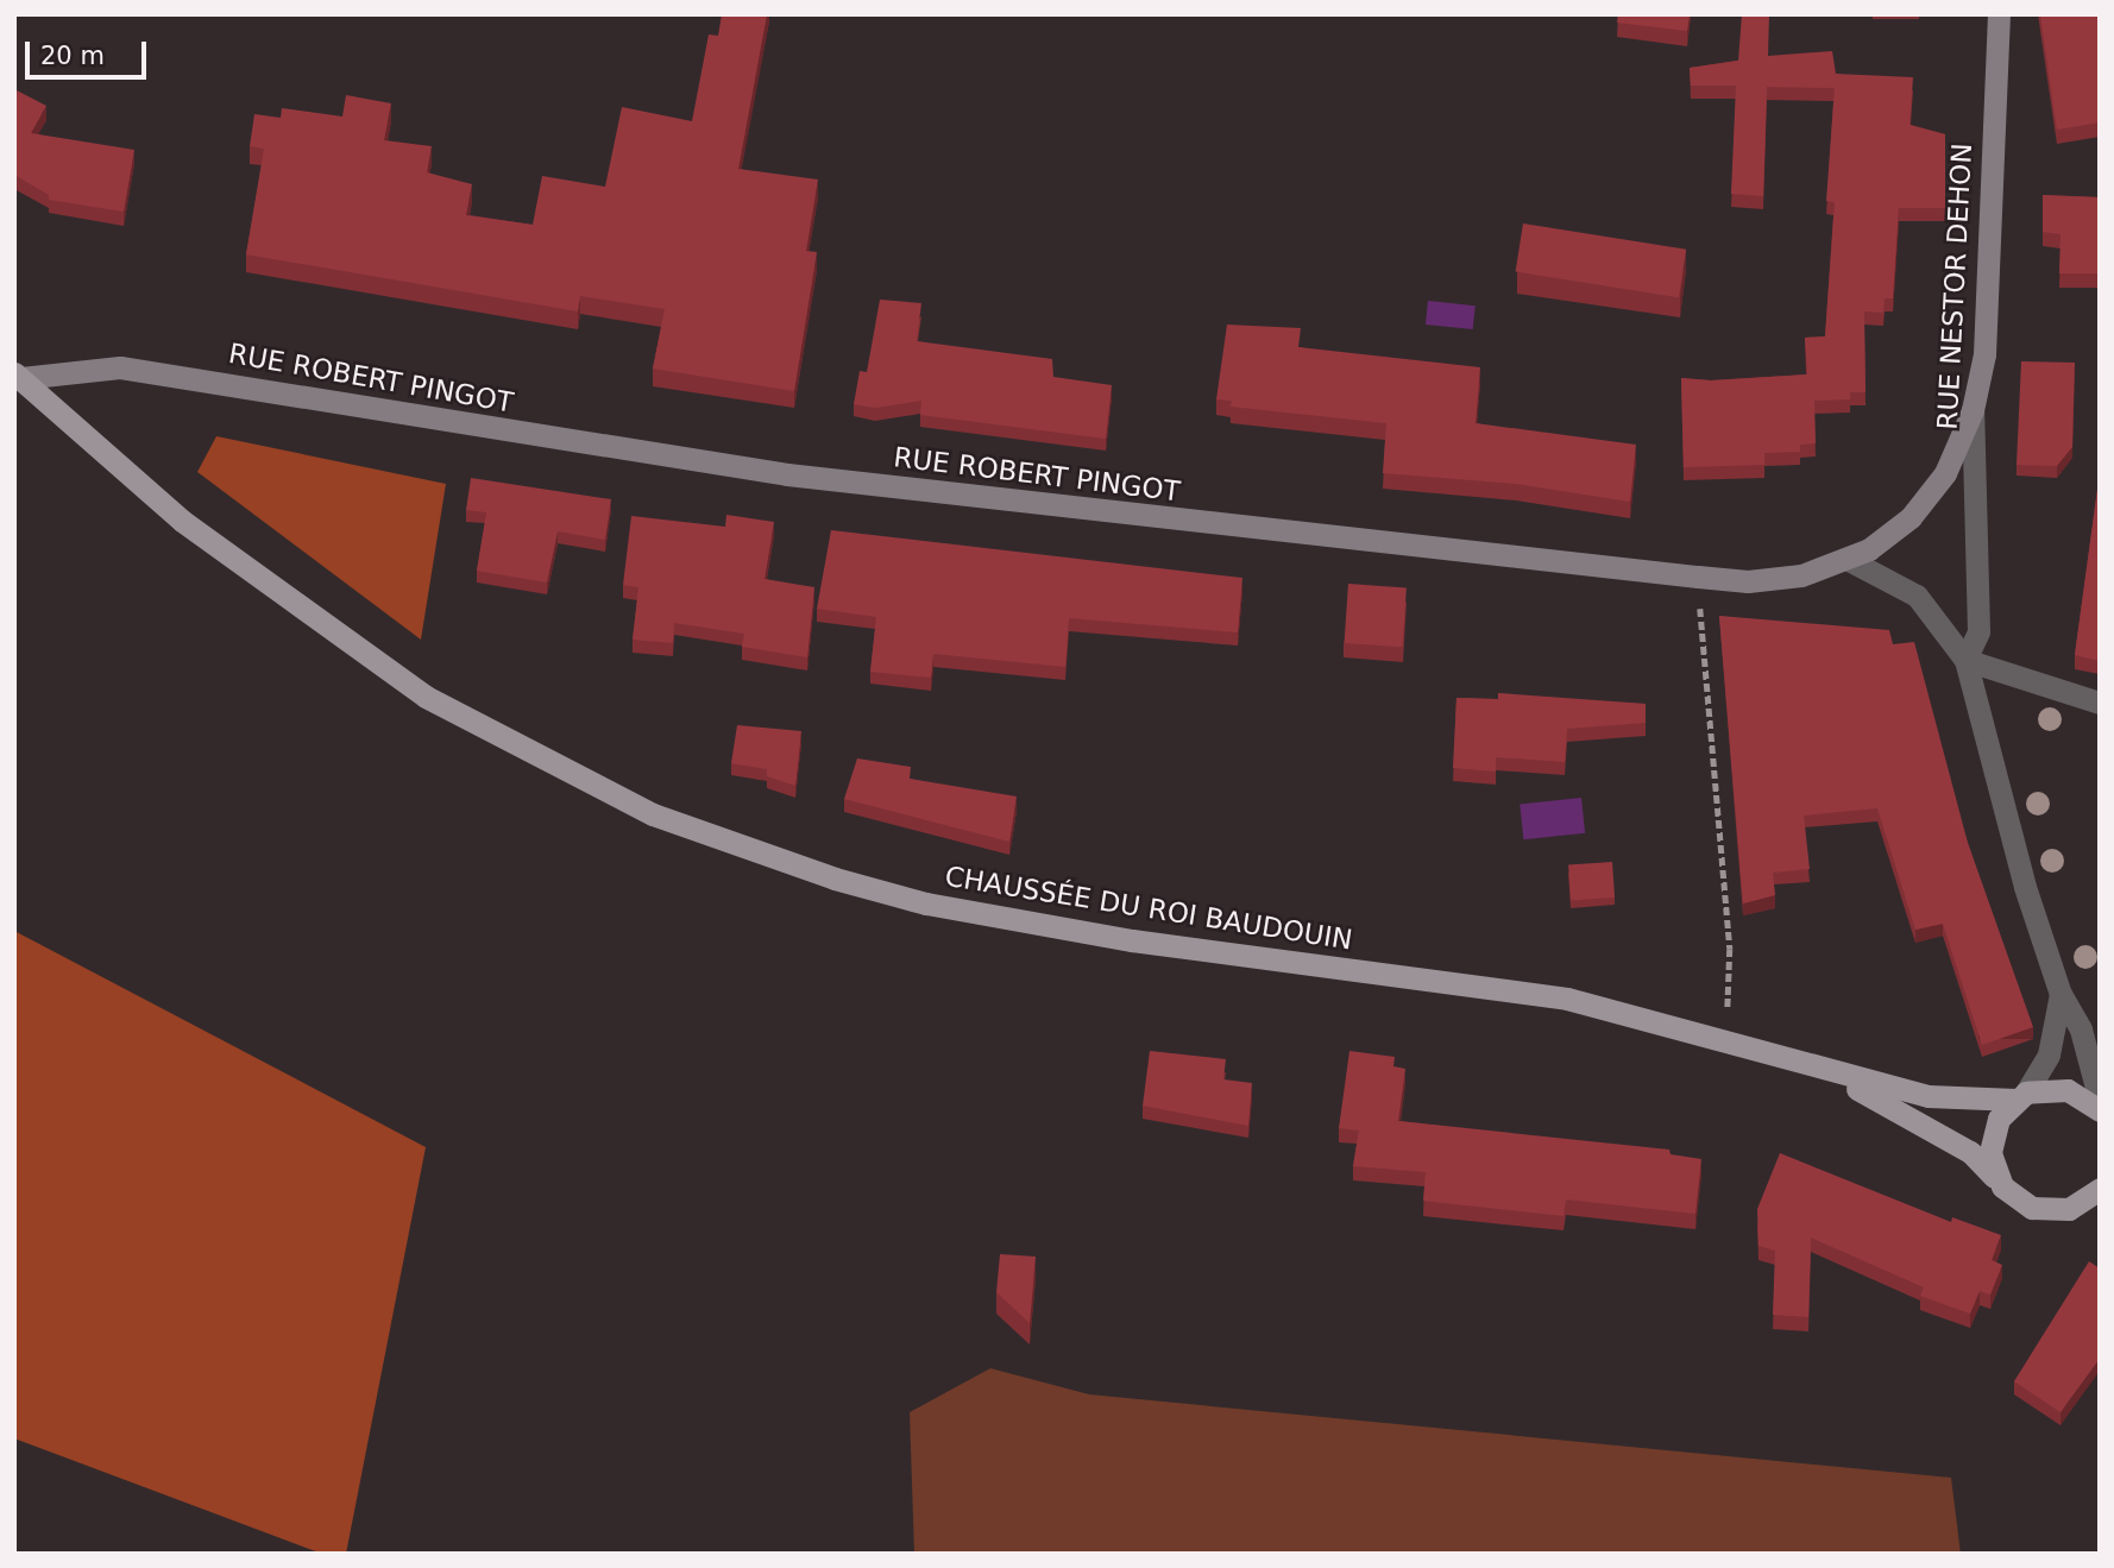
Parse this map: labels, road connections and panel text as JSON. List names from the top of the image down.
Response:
{
  "streets": {
    "main road": ["RUE NESTOR DEHON", "RUE ROBERT PINGOT", "CHAUSSÉE DU ROI BAUDOUIN"]
  },
  "crossings": [
    ["RUE NESTOR DEHON", "RUE ROBERT PINGOT"],
    ["RUE ROBERT PINGOT", "CHAUSSÉE DU ROI BAUDOUIN"]
  ],
  "scale_bar": "20 m"
}
